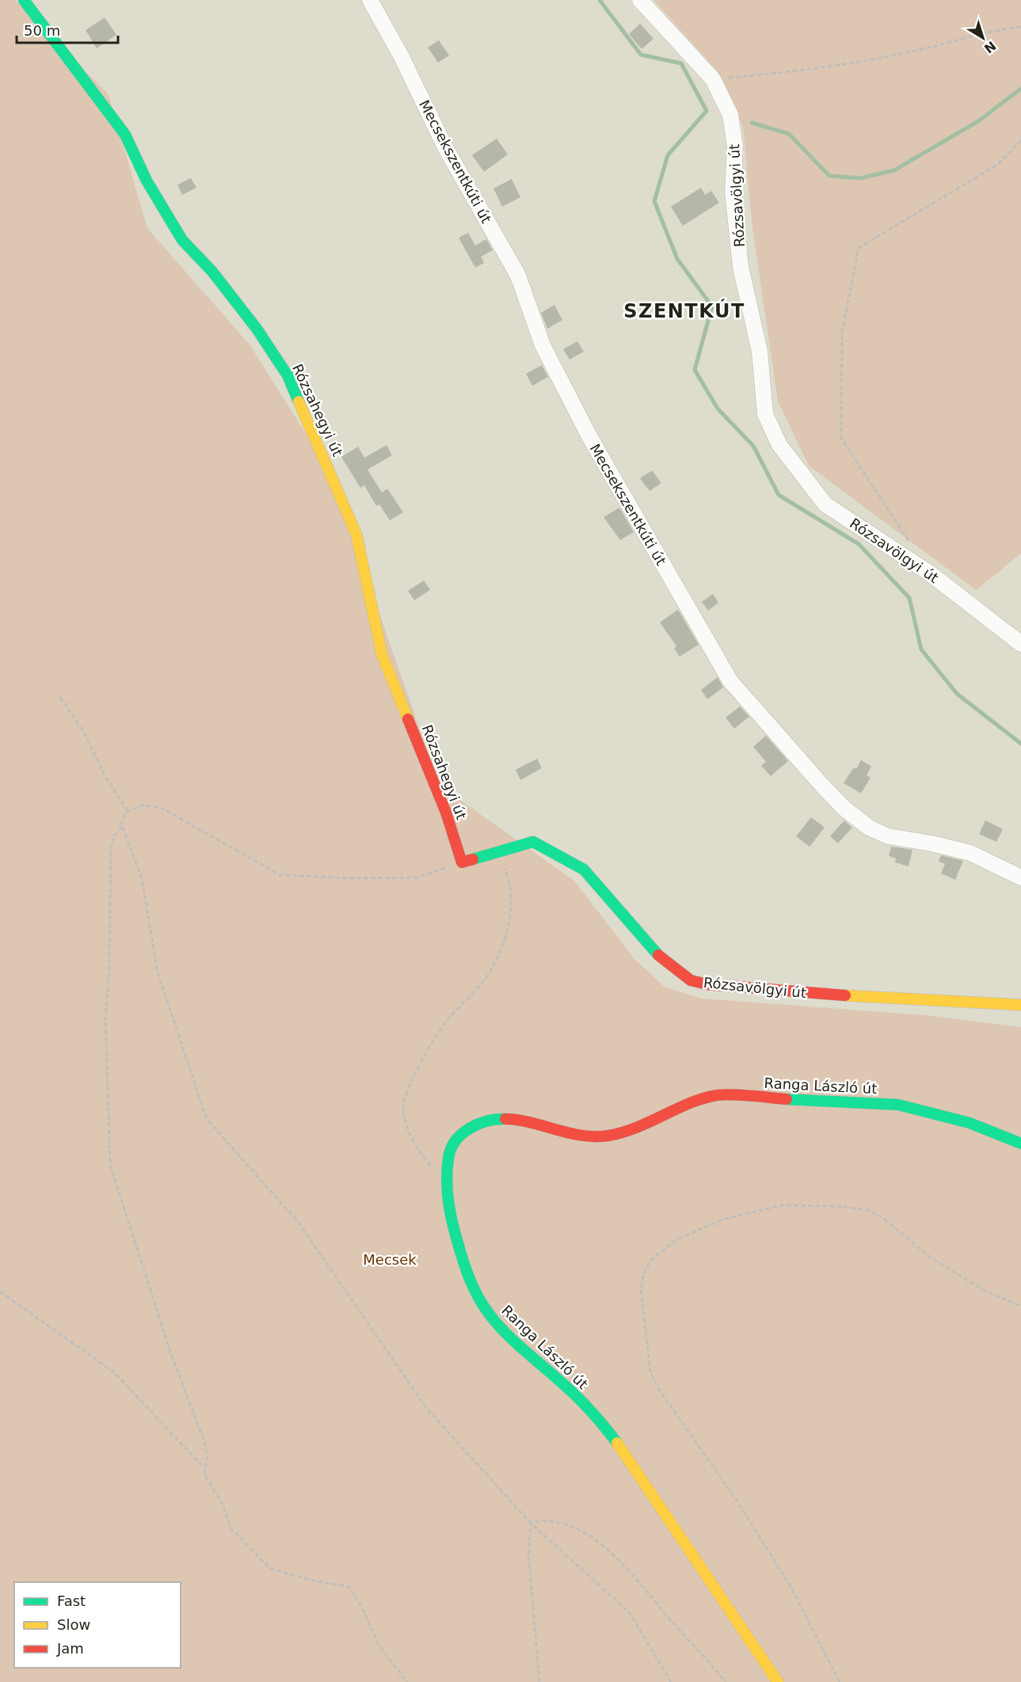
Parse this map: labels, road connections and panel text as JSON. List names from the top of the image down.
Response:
{
  "streets": {
    "street": [
      "Mecsekszentkúti út",
      "Rózsavölgyi út",
      "Rózsahegyi út",
      "Ranga László út"
    ]
  },
  "crossings": [
    ["Rózsavölgyi út", "Rózsahegyi út"]
  ],
  "districts": ["SZENTKÚT"],
  "parks": ["Mecsek"],
  "legend": ["Fast", "Slow", "Jam"],
  "scale_bar": "50 m",
  "north": "bottom right"
}
